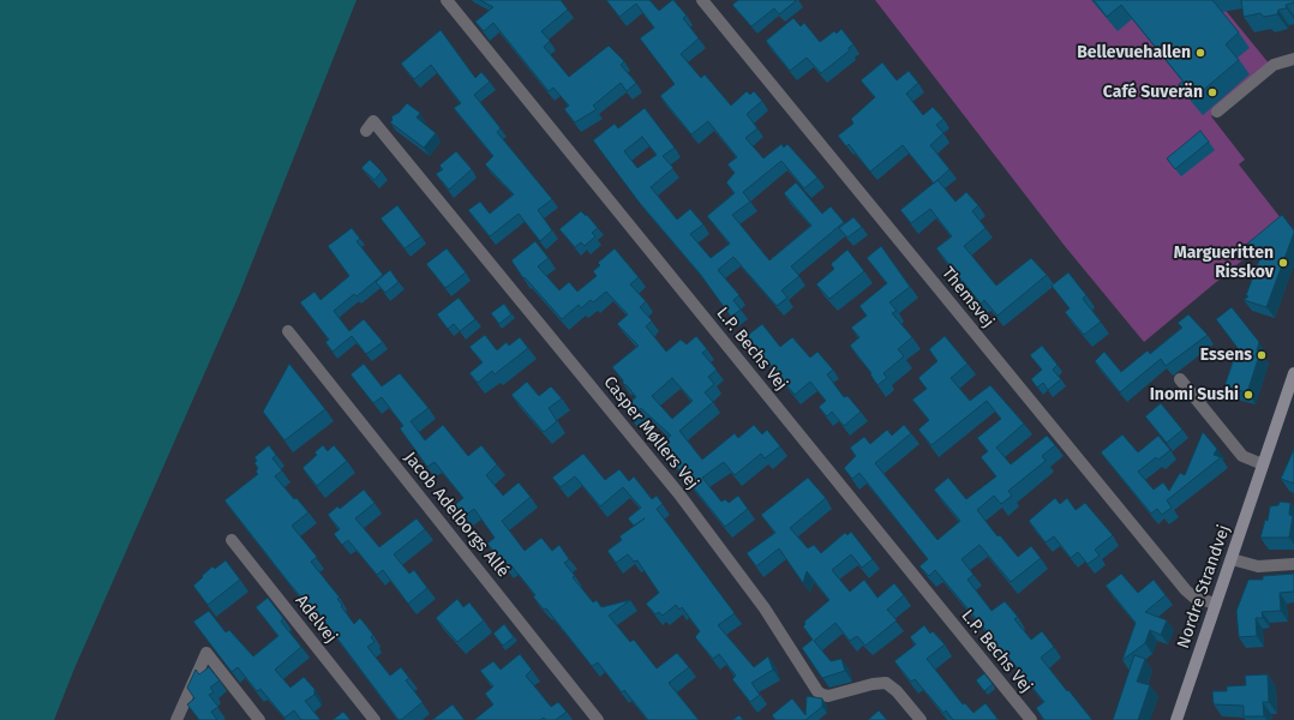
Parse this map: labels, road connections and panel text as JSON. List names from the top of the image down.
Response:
{
  "streets": {
    "street": [
      "Themsvej",
      "L.P. Bechs Vej",
      "Casper Møllers Vej",
      "Jacob Adelborgs Allé",
      "Nordre Strandvej",
      "Adelvej"
    ]
  },
  "crossings": [
    ["Themsvej", "Nordre Strandvej"]
  ],
  "places": [
    "Bellevuehallen",
    "Café Suverän",
    "Margueritten Risskov",
    "Essens",
    "Inomi Sushi"
  ]
}
